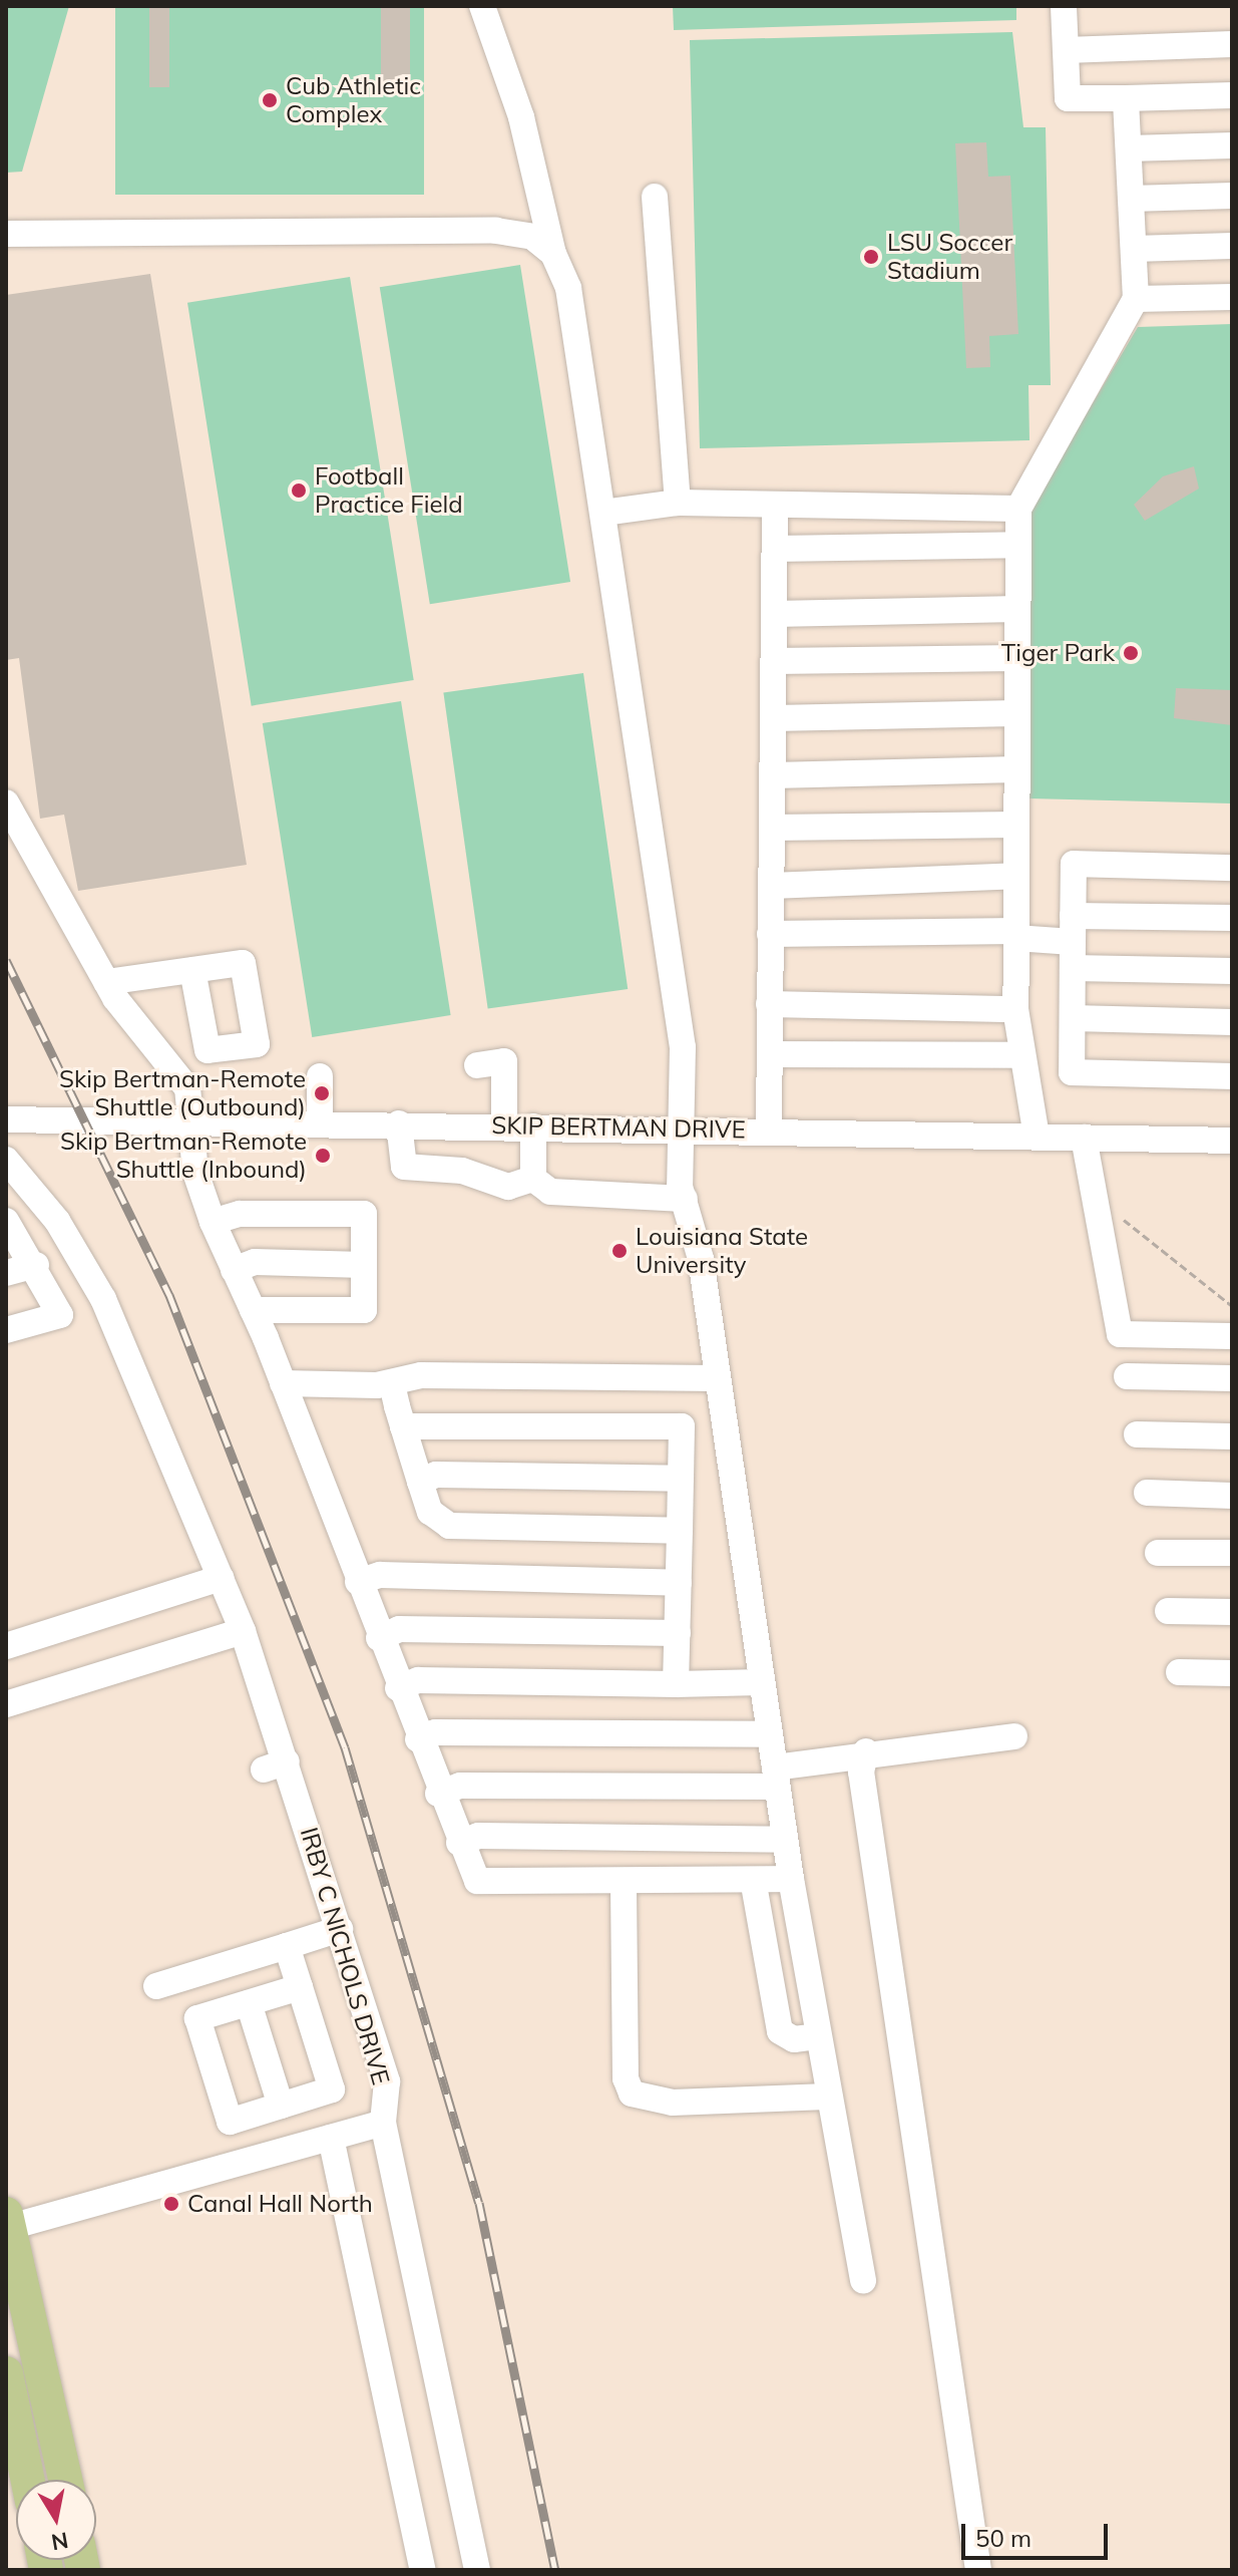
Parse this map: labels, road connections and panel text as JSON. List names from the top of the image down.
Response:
{
  "streets": {
    "street": ["SKIP BERTMAN DRIVE", "IRBY C NICHOLS DRIVE"]
  },
  "places": [
    "Cub Athletic Complex",
    "LSU Soccer Stadium",
    "Football Practice Field",
    "Tiger Park",
    "Skip Bertman-Remote Shuttle (Outbound)",
    "Skip Bertman-Remote Shuttle (Inbound)",
    "Louisiana State University",
    "Canal Hall North"
  ],
  "scale_bar": "50 m",
  "north": "bottom"
}
